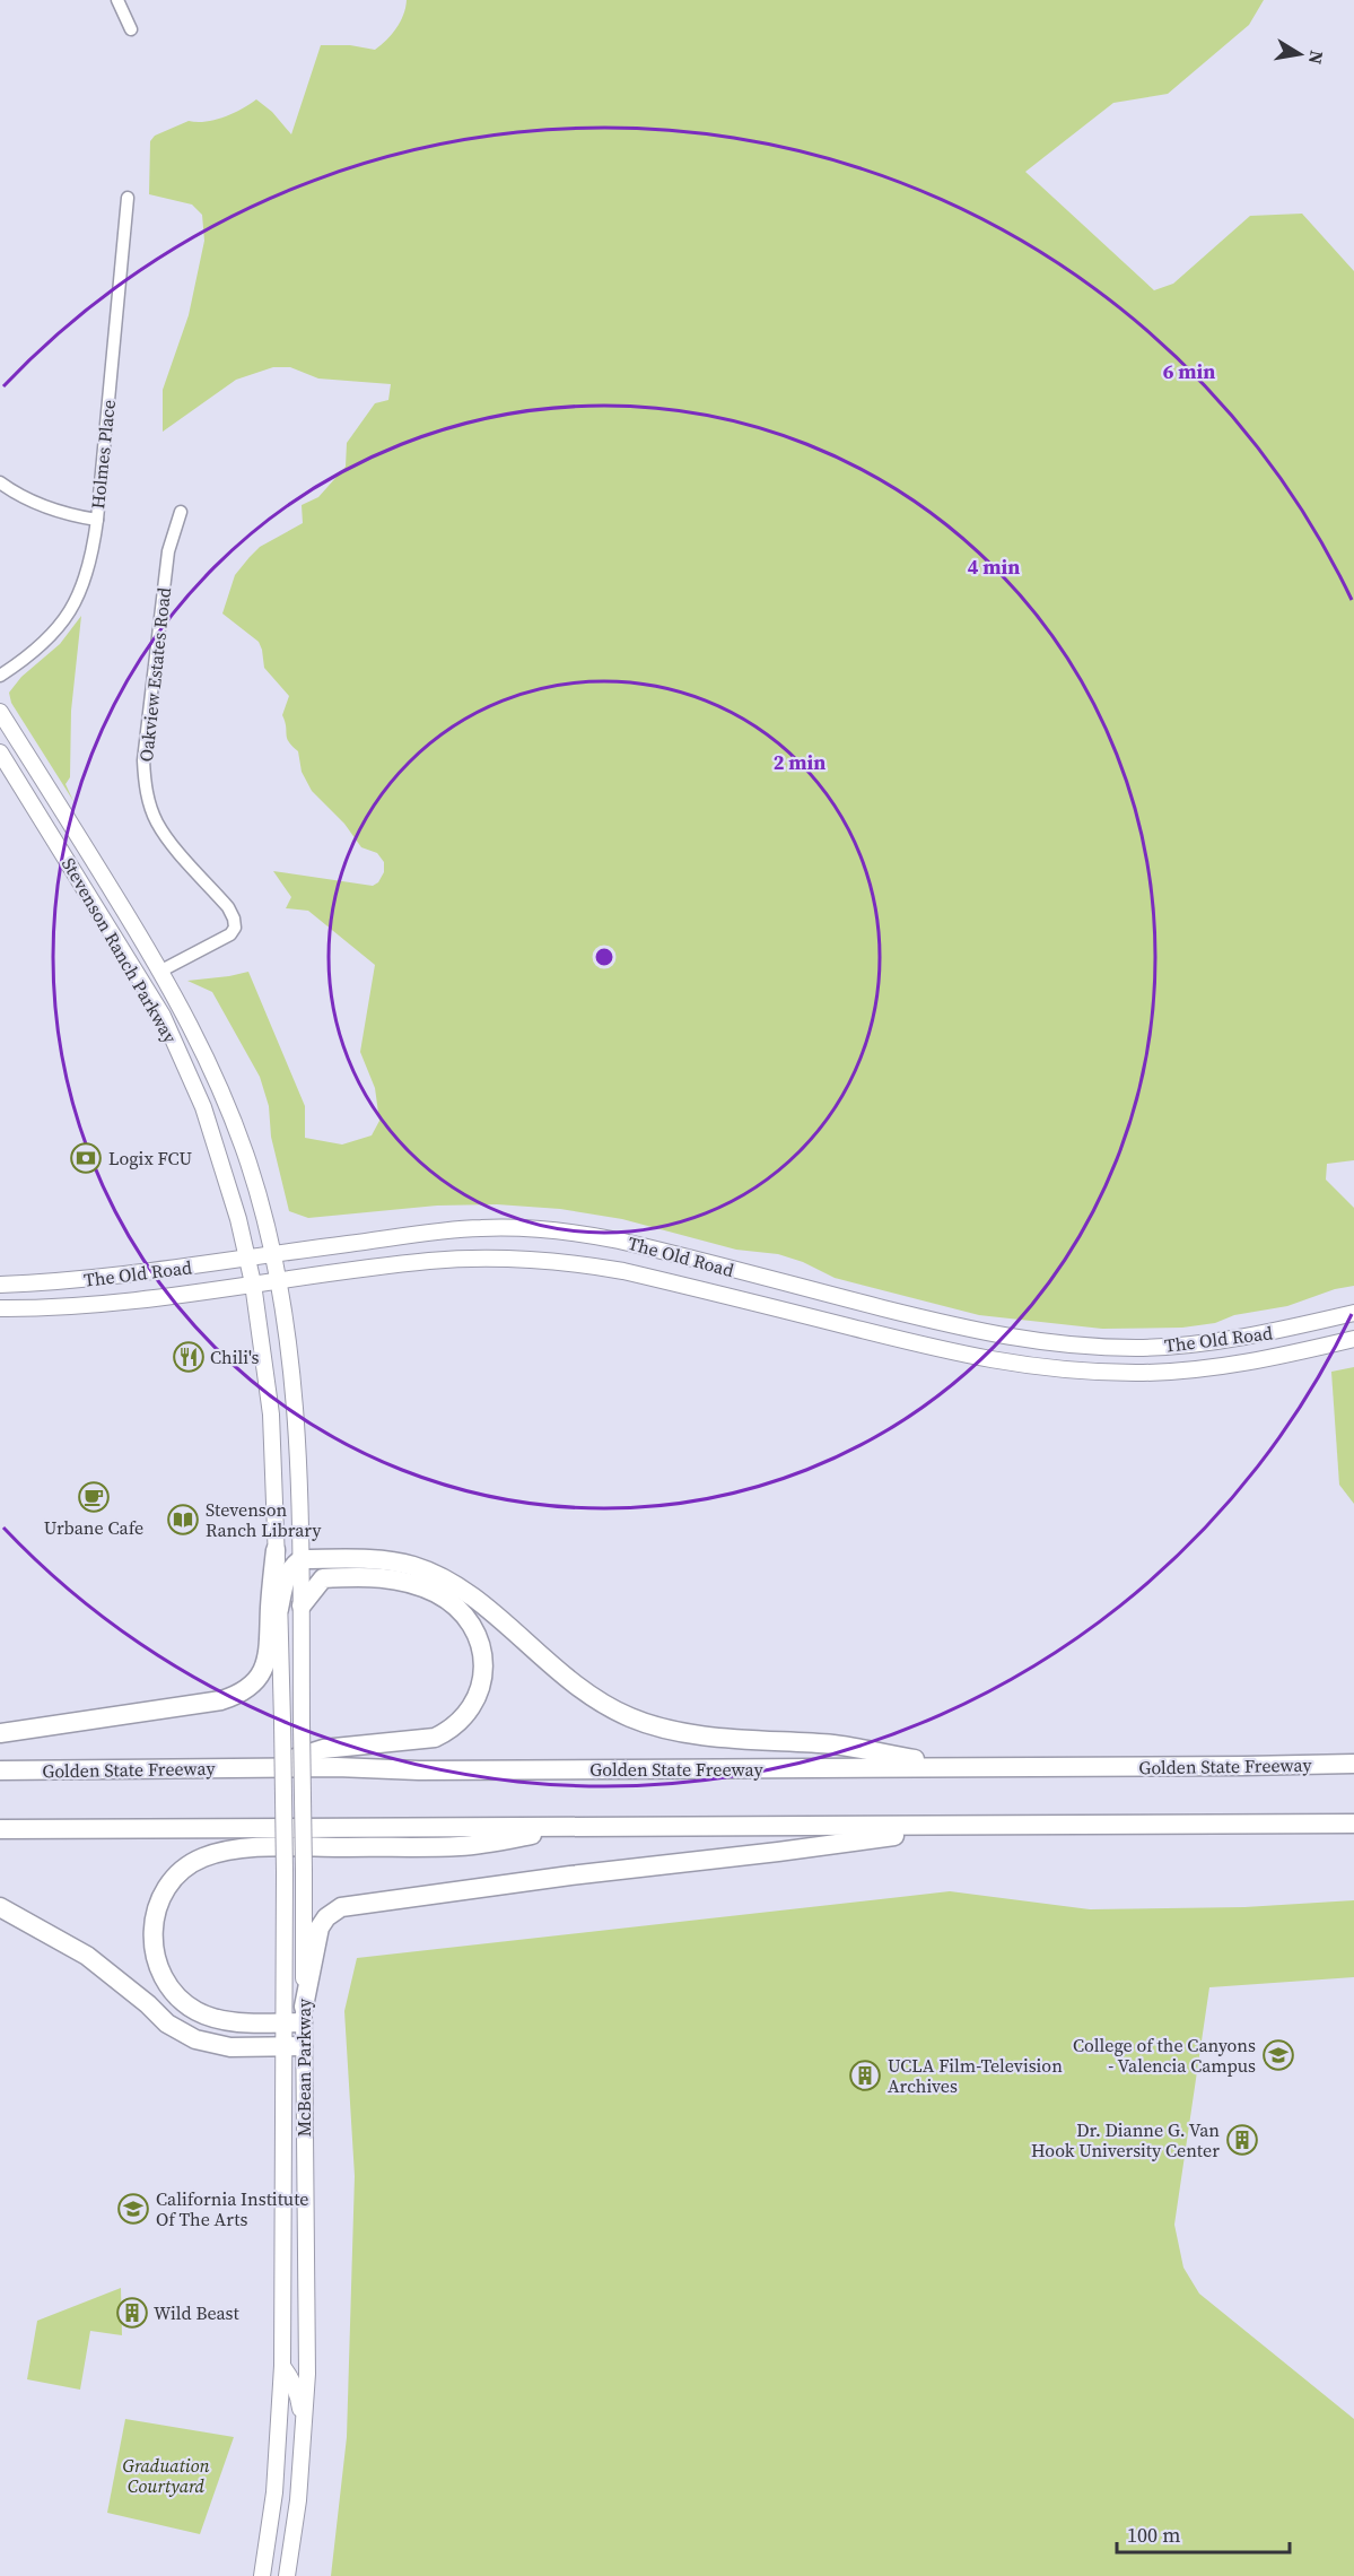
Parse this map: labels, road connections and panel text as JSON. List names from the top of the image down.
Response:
{
  "streets": {
    "highway": ["Golden State Freeway"],
    "main road": ["Stevenson Ranch Parkway", "The Old Road", "McBean Parkway"],
    "street": ["Holmes Place", "Oakview Estates Road"]
  },
  "crossings": [
    ["Oakview Estates Road", "Stevenson Ranch Parkway"],
    ["Stevenson Ranch Parkway", "The Old Road"],
    ["Stevenson Ranch Parkway", "McBean Parkway"]
  ],
  "parks": ["Graduation Courtyard"],
  "places": {
    "bank": ["Logix FCU"],
    "restaurant": ["Chili's"],
    "cafe": ["Urbane Cafe"],
    "library": ["Stevenson Ranch Library"],
    "school or university": ["College of the Canyons - Valencia Campus", "California Institute Of The Arts"],
    "building": ["UCLA Film-Television Archives", "Dr. Dianne G. Van Hook University Center", "Wild Beast"]
  },
  "scale_bar": "100 m",
  "north": "right",
  "rings": ["6 min", "4 min", "2 min"]
}
